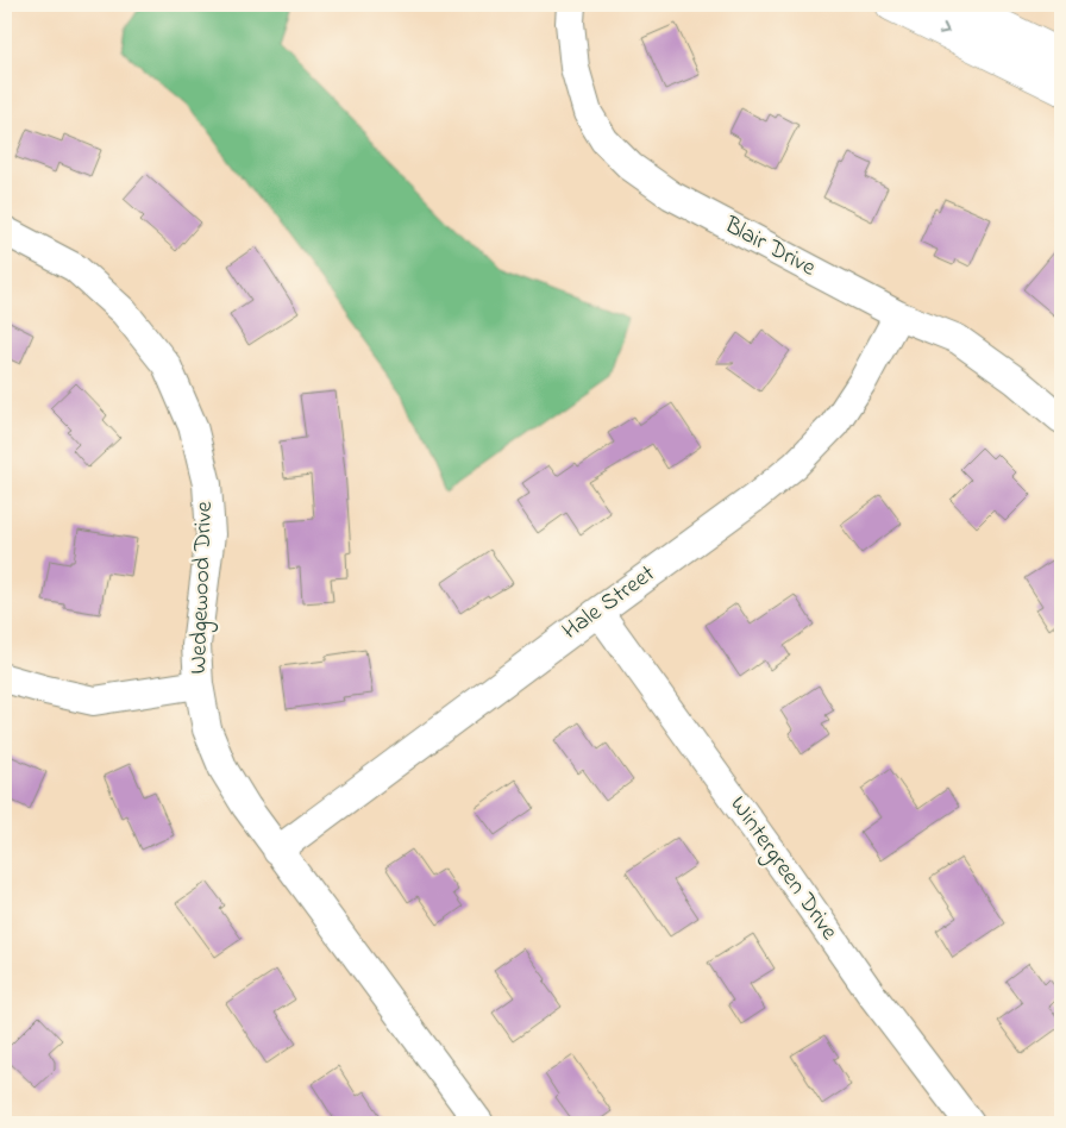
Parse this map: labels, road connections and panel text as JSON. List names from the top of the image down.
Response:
{
  "streets": {
    "street": [
      "Blair Drive",
      "Wedgewood Drive",
      "Hale Street",
      "Wintergreen Drive"
    ]
  },
  "crossings": [
    ["Blair Drive", "Hale Street"],
    ["Wedgewood Drive", "Hale Street"],
    ["Hale Street", "Wintergreen Drive"]
  ]
}
